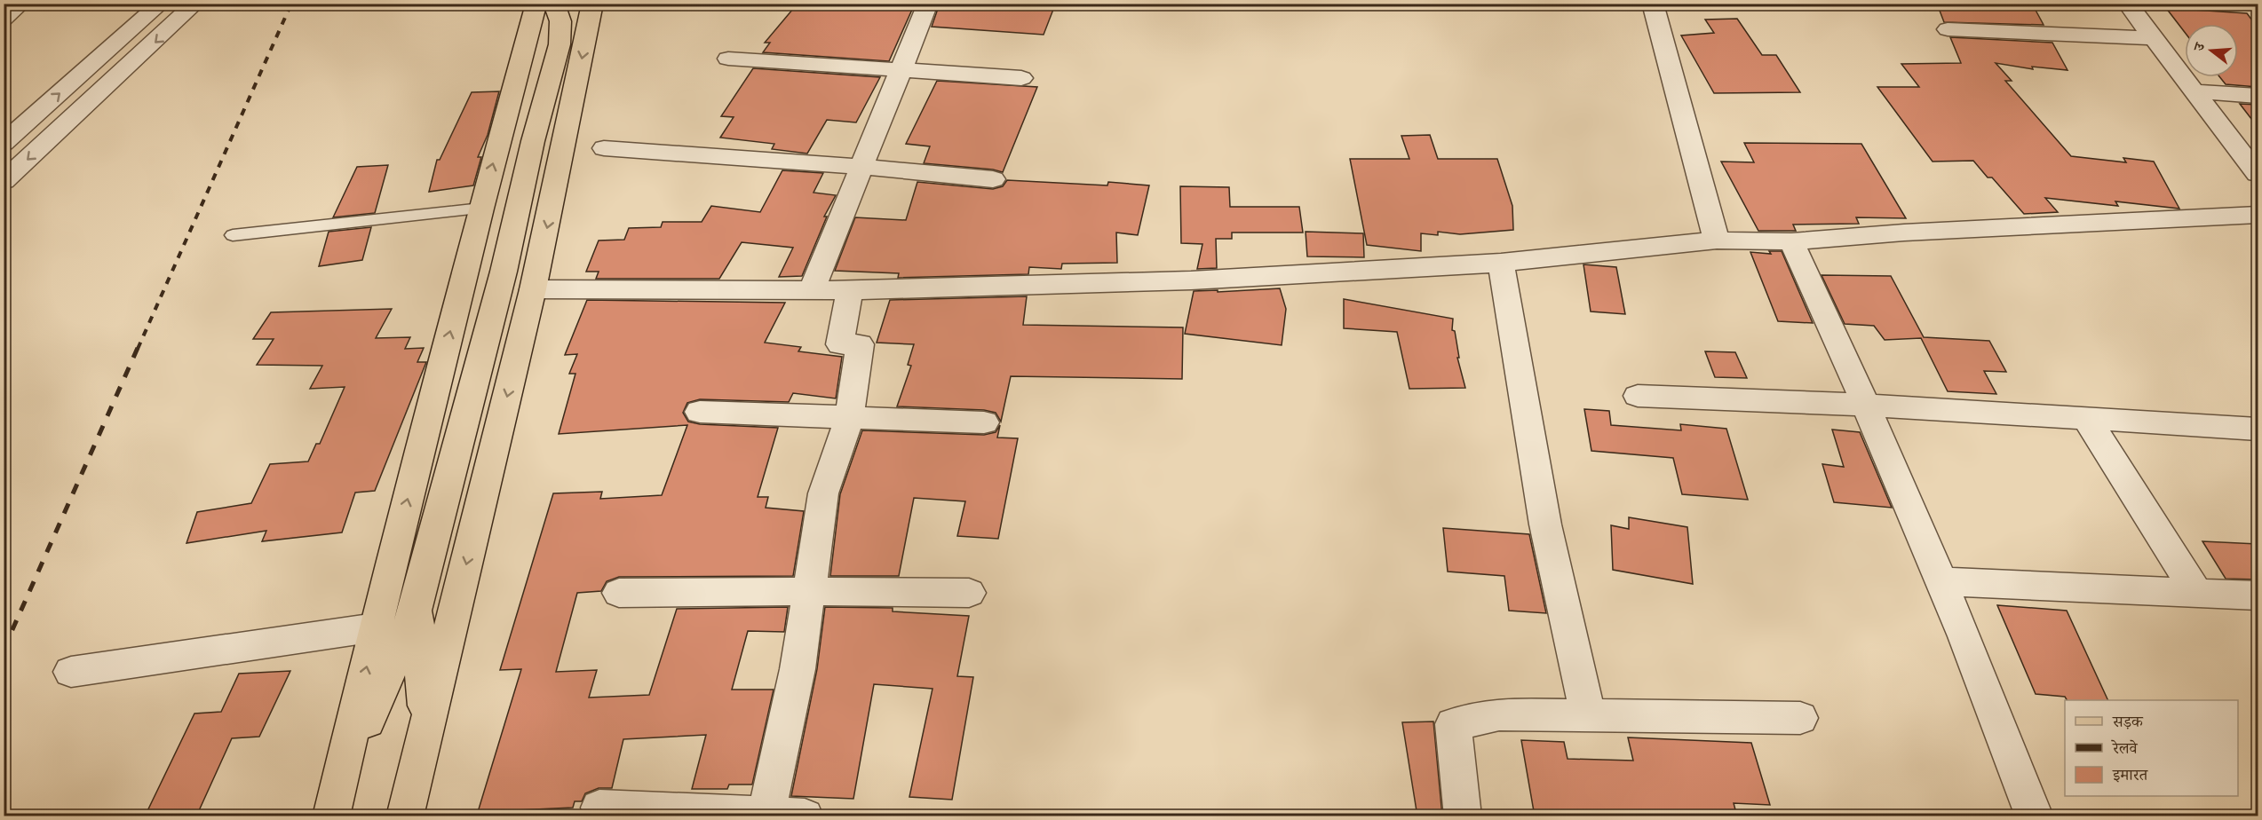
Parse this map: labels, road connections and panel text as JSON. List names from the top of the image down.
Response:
{
  "legend": ["सड़क", "रेलवे", "इमारत"],
  "north": "left"
}
